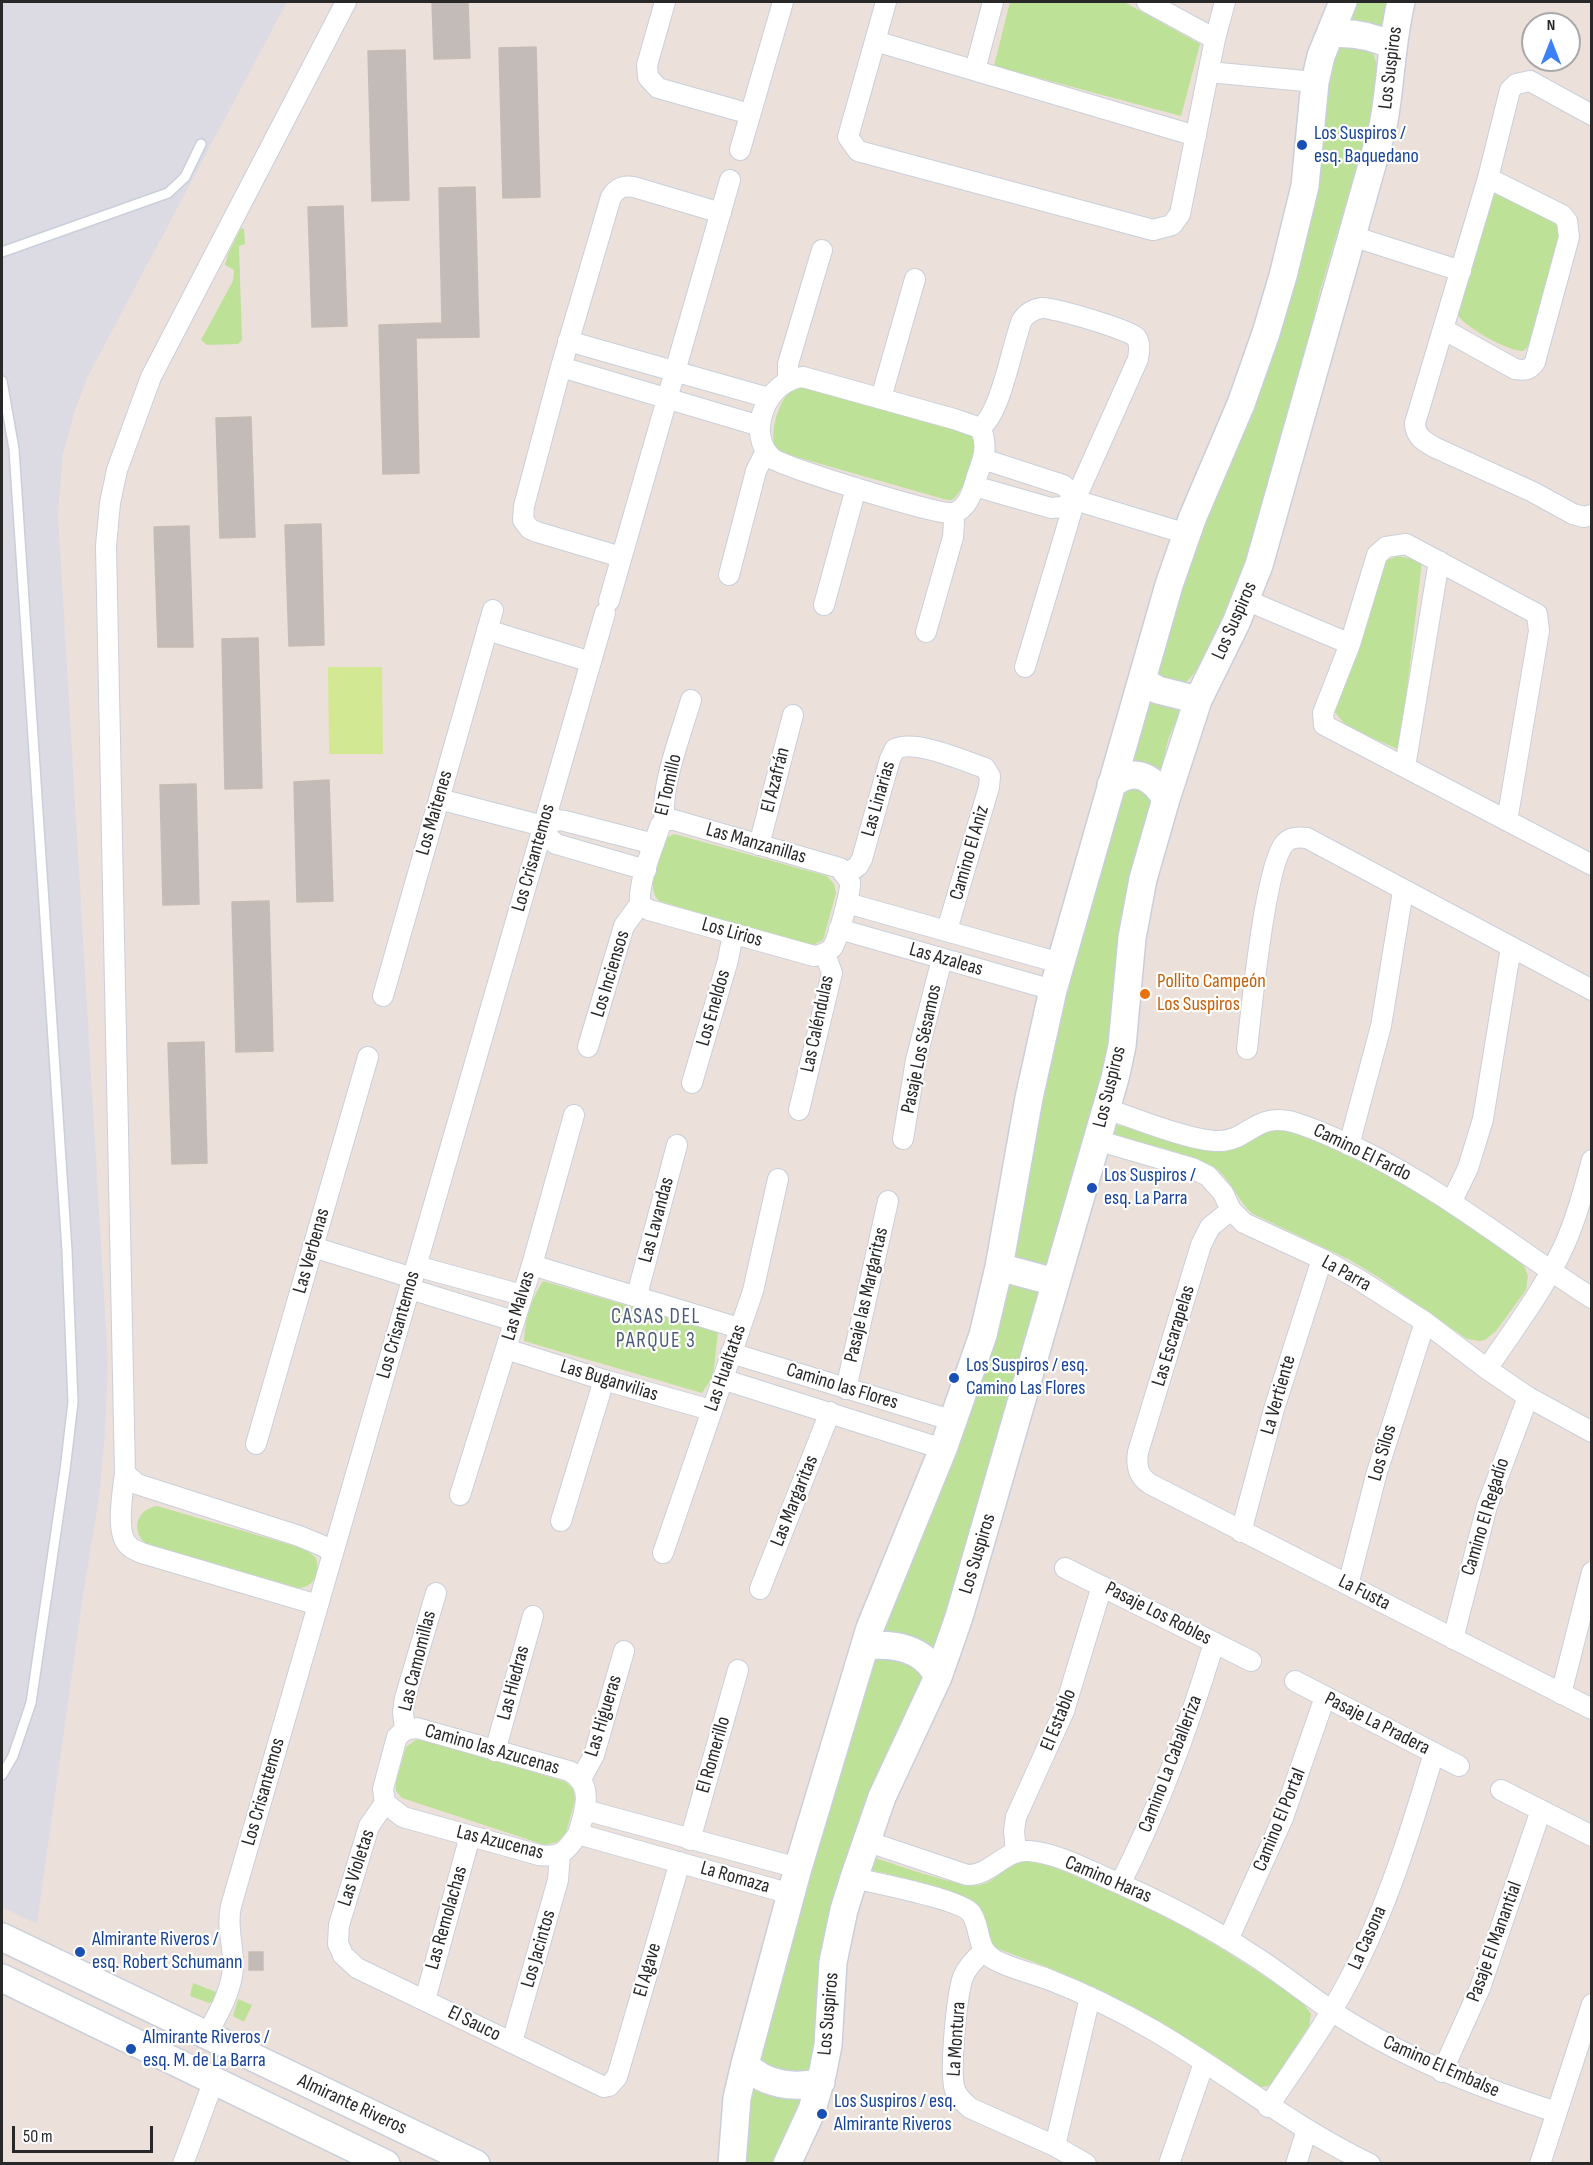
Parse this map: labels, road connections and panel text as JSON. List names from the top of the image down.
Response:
{
  "streets": {
    "street": [
      "Los Suspiros",
      "El Azafrán",
      "El Tomillo",
      "Las Linarias",
      "Los Maitenes",
      "Las Manzanillas",
      "Camino El Aniz",
      "Los Crisantemos",
      "Los Lirios",
      "Las Azaleas",
      "Los Inciensos",
      "Los Eneldos",
      "Las Caléndulas",
      "Pasaje Los Sésamos",
      "Camino El Fardo",
      "Las Lavandas",
      "Las Verbenas",
      "La Parra",
      "Pasaje las Margaritas",
      "Las Malvas",
      "Las Escarapelas",
      "Las Hualtatas",
      "Las Buganvilias",
      "Camino las Flores",
      "La Vertiente",
      "Los Silos",
      "Las Margaritas",
      "Camino El Regadío",
      "La Fusta",
      "Pasaje Los Robles",
      "Las Camomillas",
      "Las Hiedras",
      "Las Higueras",
      "El Establo",
      "Pasaje La Pradera",
      "Camino las Azucenas",
      "El Romerillo",
      "Camino La Caballeriza",
      "Camino El Portal",
      "Las Azucenas",
      "Las Violetas",
      "La Romaza",
      "Camino Haras",
      "Las Remolachas",
      "La Casona",
      "Pasaje El Manantial",
      "Los Jacintos",
      "El Agave",
      "El Sauco",
      "La Montura",
      "Camino El Embalse",
      "Almirante Riveros"
    ]
  },
  "crossings": [
    ["Los Suspiros", "Camino El Fardo"],
    ["Los Suspiros", "La Parra"],
    ["El Azafrán", "Las Manzanillas"],
    ["El Tomillo", "Las Manzanillas"],
    ["El Tomillo", "Los Lirios"],
    ["El Tomillo", "Los Inciensos"],
    ["Las Linarias", "Las Manzanillas"],
    ["Las Linarias", "Camino El Aniz"],
    ["Las Linarias", "Las Caléndulas"],
    ["Las Manzanillas", "Las Caléndulas"],
    ["Camino El Aniz", "Las Azaleas"],
    ["Los Crisantemos", "Almirante Riveros"],
    ["Los Lirios", "Los Inciensos"],
    ["Los Lirios", "Los Eneldos"],
    ["Los Lirios", "Las Caléndulas"],
    ["Las Azaleas", "Las Caléndulas"],
    ["Las Azaleas", "Pasaje Los Sésamos"],
    ["La Parra", "Las Escarapelas"],
    ["La Parra", "La Vertiente"],
    ["La Parra", "Los Silos"],
    ["La Parra", "Camino El Regadío"],
    ["Pasaje las Margaritas", "Camino las Flores"],
    ["Las Malvas", "Las Buganvilias"],
    ["Las Escarapelas", "La Fusta"],
    ["Las Hualtatas", "Las Buganvilias"],
    ["Las Hualtatas", "Camino las Flores"],
    ["Camino las Flores", "Las Margaritas"],
    ["La Vertiente", "La Fusta"],
    ["Los Silos", "La Fusta"],
    ["Camino El Regadío", "La Fusta"],
    ["Pasaje Los Robles", "El Establo"],
    ["Pasaje Los Robles", "Camino La Caballeriza"],
    ["Las Camomillas", "Camino las Azucenas"],
    ["Las Camomillas", "Las Violetas"],
    ["Las Hiedras", "Camino las Azucenas"],
    ["Las Higueras", "Camino las Azucenas"],
    ["El Establo", "Camino Haras"],
    ["Pasaje La Pradera", "Camino El Portal"],
    ["Pasaje La Pradera", "La Casona"],
    ["Camino las Azucenas", "Las Azucenas"],
    ["Camino las Azucenas", "Las Violetas"],
    ["El Romerillo", "La Romaza"],
    ["Camino La Caballeriza", "Camino Haras"],
    ["Camino El Portal", "Camino Haras"],
    ["Las Azucenas", "Las Violetas"],
    ["Las Azucenas", "Las Remolachas"],
    ["Las Azucenas", "Los Jacintos"],
    ["Las Violetas", "El Sauco"],
    ["La Romaza", "El Agave"],
    ["Camino Haras", "La Casona"],
    ["Camino Haras", "Camino El Embalse"],
    ["Las Remolachas", "El Sauco"],
    ["La Casona", "Camino El Embalse"],
    ["Pasaje El Manantial", "Camino El Embalse"],
    ["Los Jacintos", "El Sauco"],
    ["El Agave", "El Sauco"]
  ],
  "districts": ["CASAS DEL PARQUE 3"],
  "places": [
    "Los Suspiros / esq. Baquedano",
    "Pollito Campeón Los Suspiros",
    "Los Suspiros / esq. La Parra",
    "Los Suspiros / esq. Camino Las Flores",
    "Almirante Riveros / esq. Robert Schumann",
    "Almirante Riveros / esq. M. de La Barra",
    "Los Suspiros / esq. Almirante Riveros"
  ],
  "scale_bar": "50 m",
  "north": "top"
}
